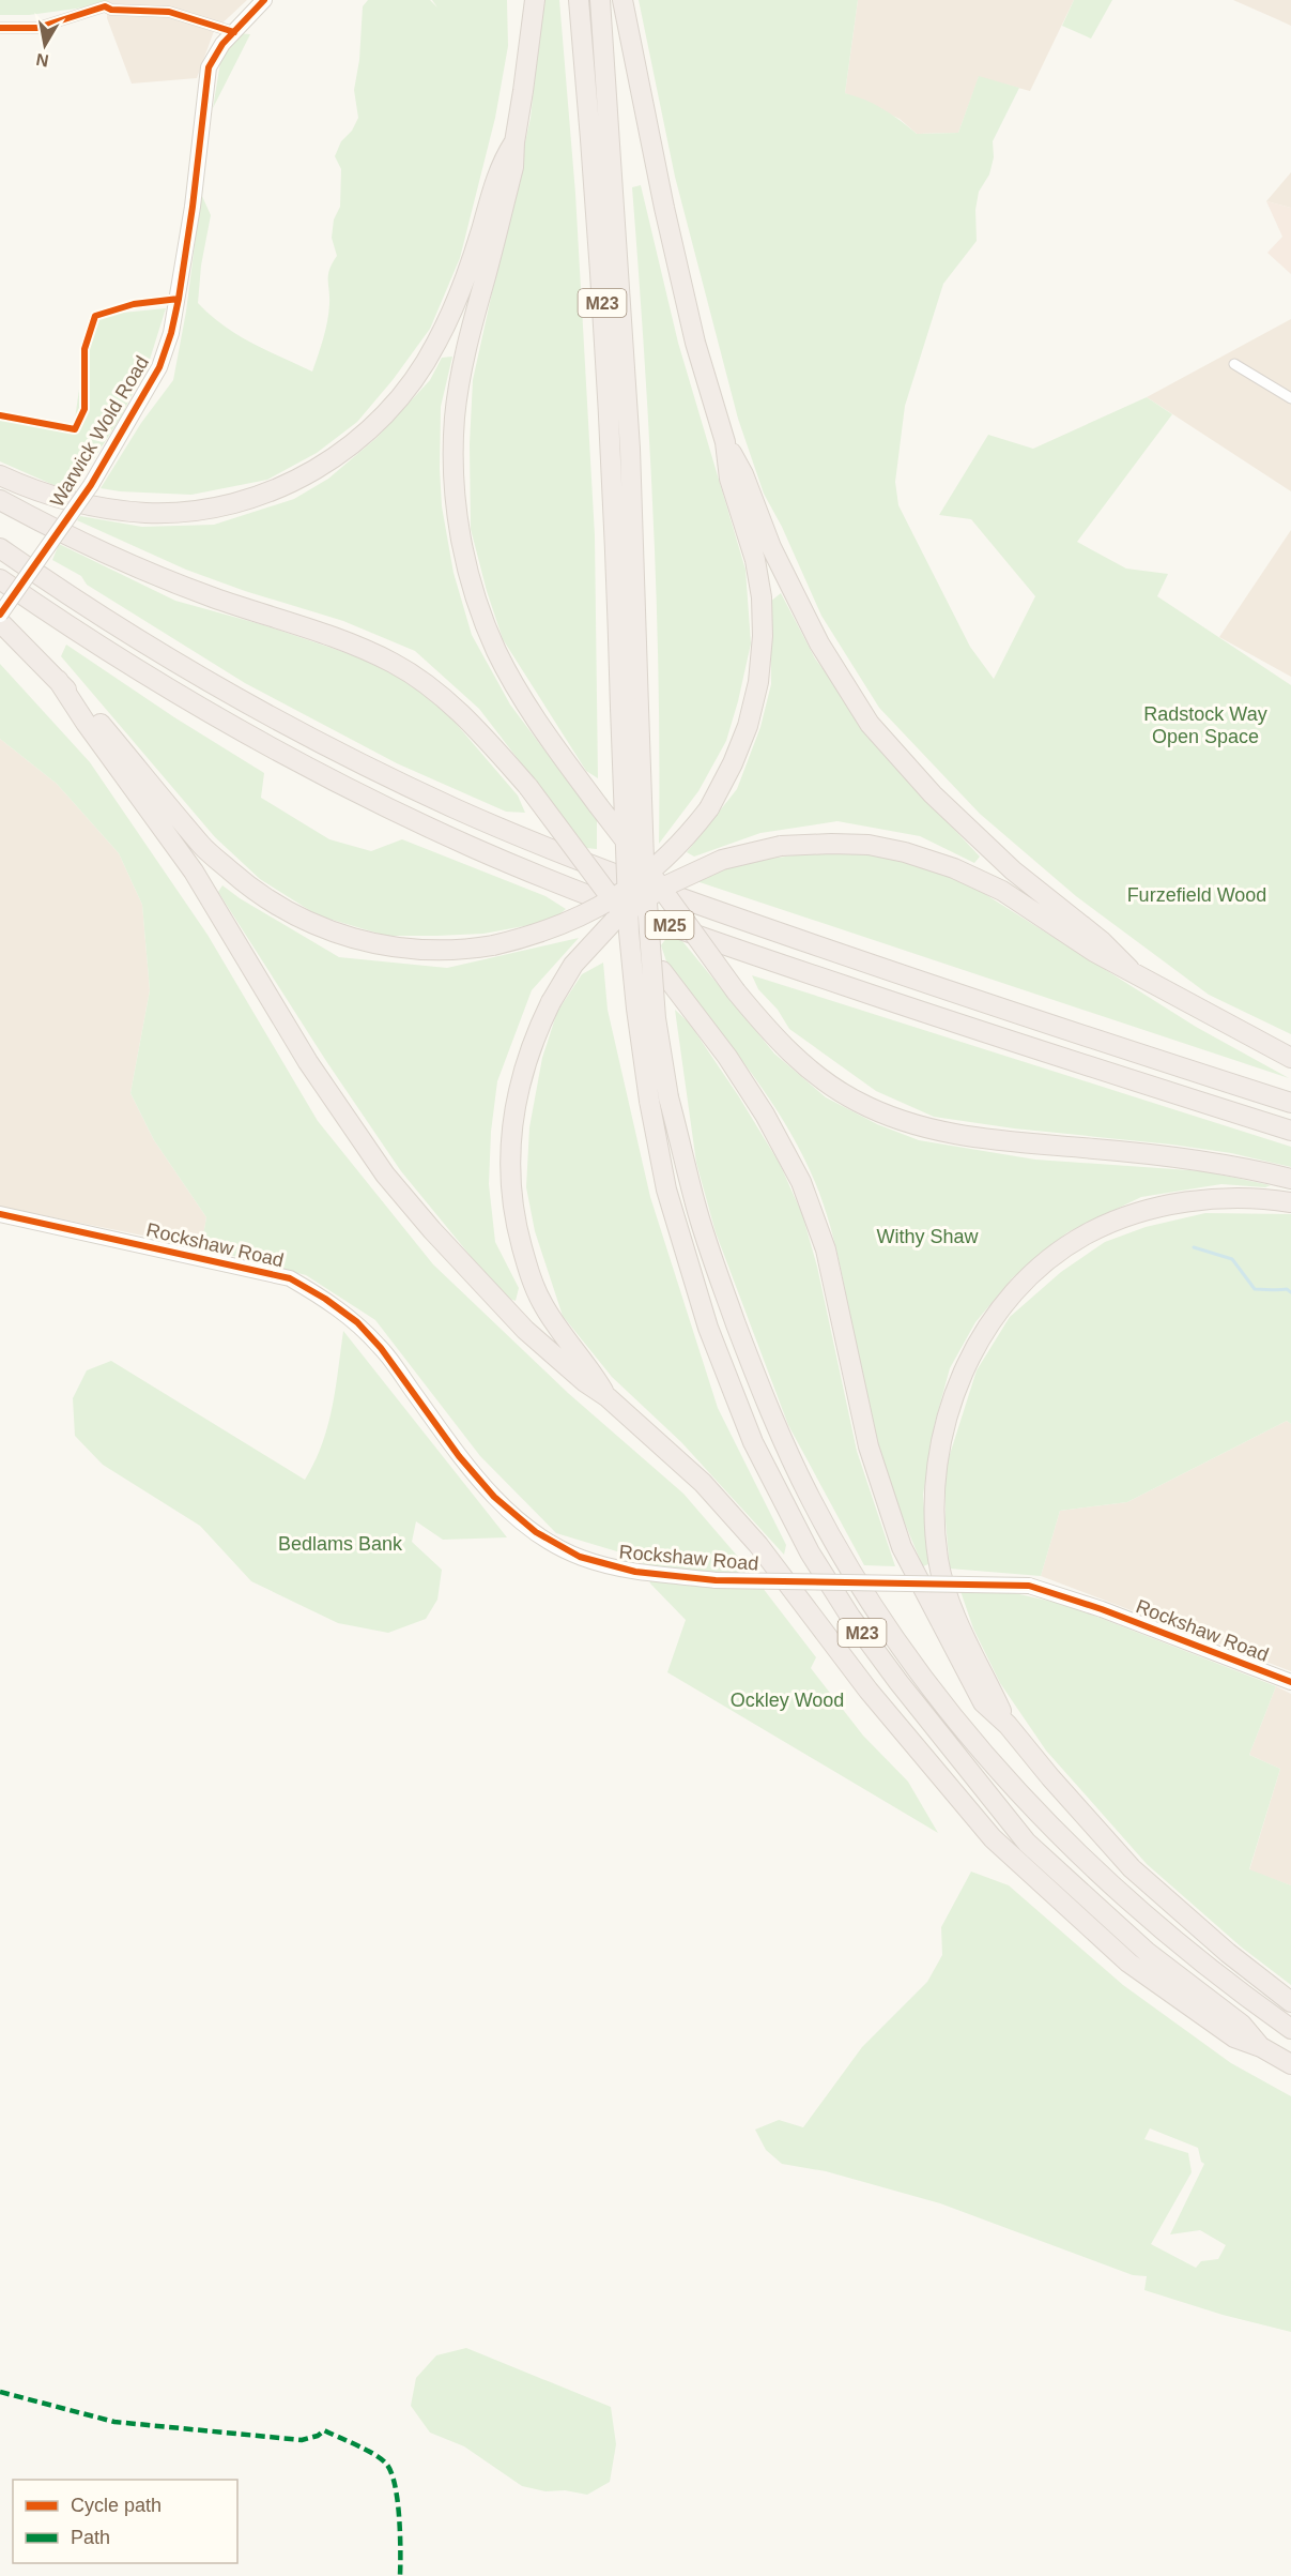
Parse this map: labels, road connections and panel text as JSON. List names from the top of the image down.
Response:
{
  "streets": {
    "highway": ["M23", "M25"],
    "street": ["Warwick Wold Road", "Rockshaw Road"]
  },
  "parks": [
    "Radstock Way Open Space",
    "Furzefield Wood",
    "Withy Shaw",
    "Bedlams Bank",
    "Ockley Wood"
  ],
  "legend": ["Cycle path", "Path"],
  "north": "bottom"
}
